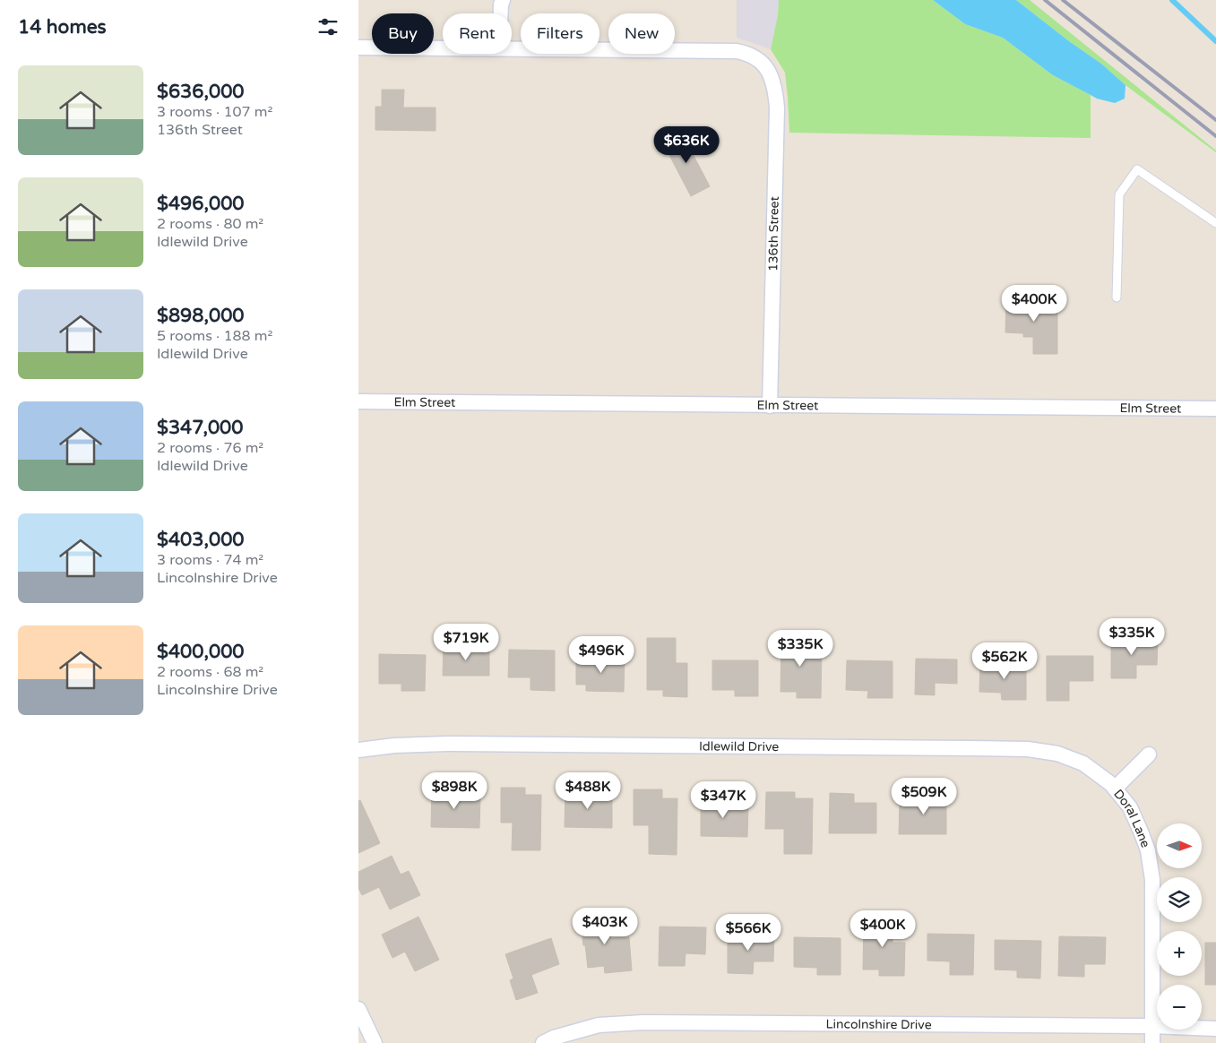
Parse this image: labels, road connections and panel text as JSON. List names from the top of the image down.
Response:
{
  "streets": {
    "street": [
      "136th Street",
      "Elm Street",
      "Idlewild Drive",
      "Doral Lane",
      "Lincolnshire Drive"
    ]
  },
  "crossings": [
    ["136th Street", "Elm Street"],
    ["Idlewild Drive", "Doral Lane"],
    ["Doral Lane", "Lincolnshire Drive"]
  ],
  "north": "right",
  "page": {
    "heading": "14 homes",
    "chip": [
      "Buy",
      "Rent",
      "Filters",
      "New"
    ],
    "list": [
      {
        "name": "$636,000",
        "note": "3 rooms · 107 m² · 136th Street"
      },
      {
        "name": "$496,000",
        "note": "2 rooms · 80 m² · Idlewild Drive"
      },
      {
        "name": "$898,000",
        "note": "5 rooms · 188 m² · Idlewild Drive"
      },
      {
        "name": "$347,000",
        "note": "2 rooms · 76 m² · Idlewild Drive"
      },
      {
        "name": "$403,000",
        "note": "3 rooms · 74 m² · Lincolnshire Drive"
      },
      {
        "name": "$400,000",
        "note": "2 rooms · 68 m² · Lincolnshire Drive"
      }
    ],
    "price": [
      "$636K",
      "$400K",
      "$335K",
      "$719K",
      "$335K",
      "$496K",
      "$562K",
      "$898K",
      "$488K",
      "$509K",
      "$347K",
      "$403K",
      "$400K",
      "$566K"
    ],
    "map_buttons": ["+", "−"]
  }
}
